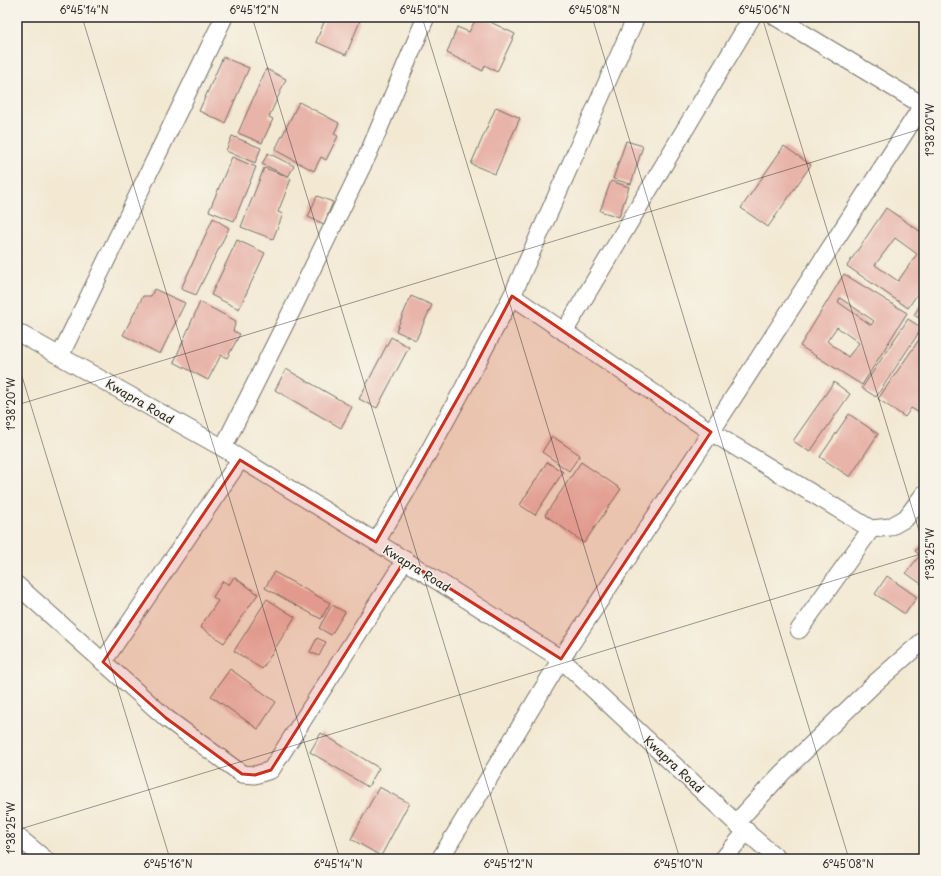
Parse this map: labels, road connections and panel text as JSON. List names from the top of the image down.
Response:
{
  "streets": {
    "street": ["Kwapra Road"]
  },
  "coordinates": [
    "6°45'14\"N",
    "6°45'12\"N",
    "6°45'10\"N",
    "6°45'08\"N",
    "6°45'06\"N",
    "1°38'20\"W",
    "1°38'25\"W",
    "6°45'16\"N"
  ]
}
